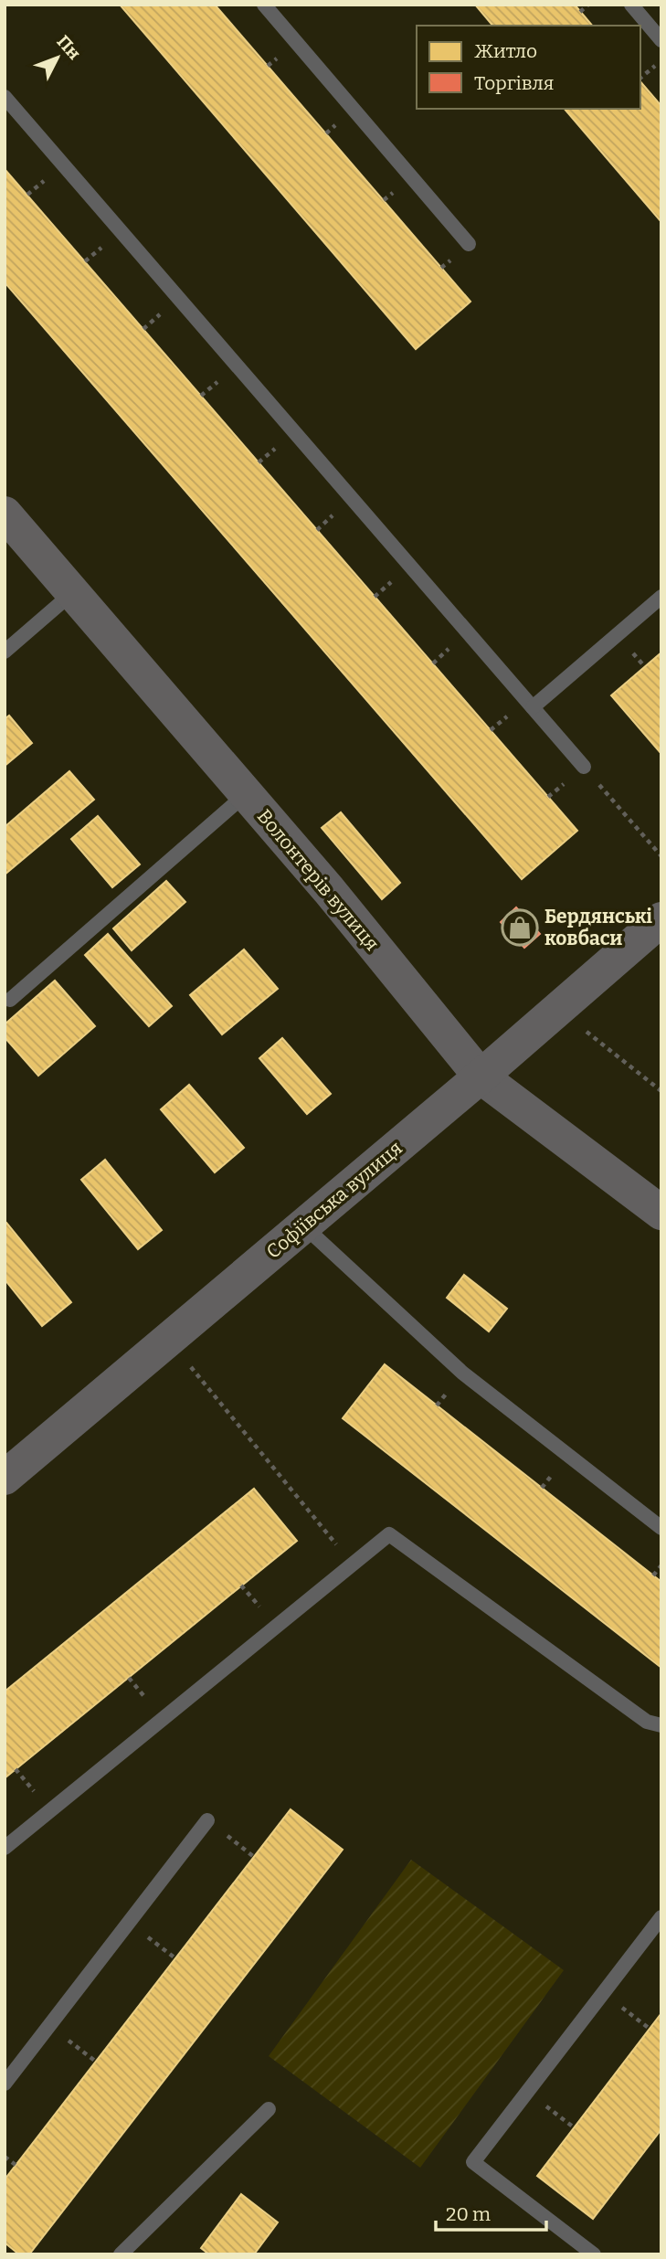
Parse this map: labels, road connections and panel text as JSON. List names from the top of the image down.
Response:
{
  "streets": {
    "street": ["Волонтерів вулиця", "Софіївська вулиця"]
  },
  "crossings": [
    ["Волонтерів вулиця", "Софіївська вулиця"]
  ],
  "places": {
    "shop": ["Бердянські ковбаси"]
  },
  "legend": ["Житло", "Торгівля"],
  "scale_bar": "20 m",
  "north": "top right"
}
